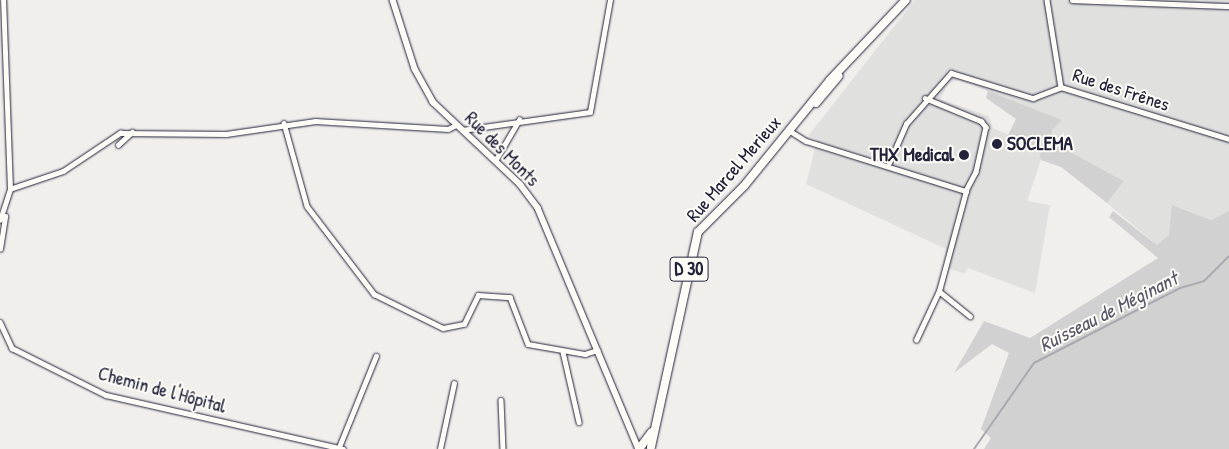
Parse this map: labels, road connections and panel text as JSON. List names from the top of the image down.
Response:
{
  "streets": {
    "main road": ["Rue Marcel Merieux", "D 30"],
    "street": ["Rue des Frênes", "Rue des Monts", "Chemin de l'Hôpital"]
  },
  "crossings": [
    ["Rue des Monts", "Rue Marcel Merieux"]
  ],
  "water": ["Ruisseau de Méginant"],
  "places": ["SOCLEMA", "THX Medical"]
}
